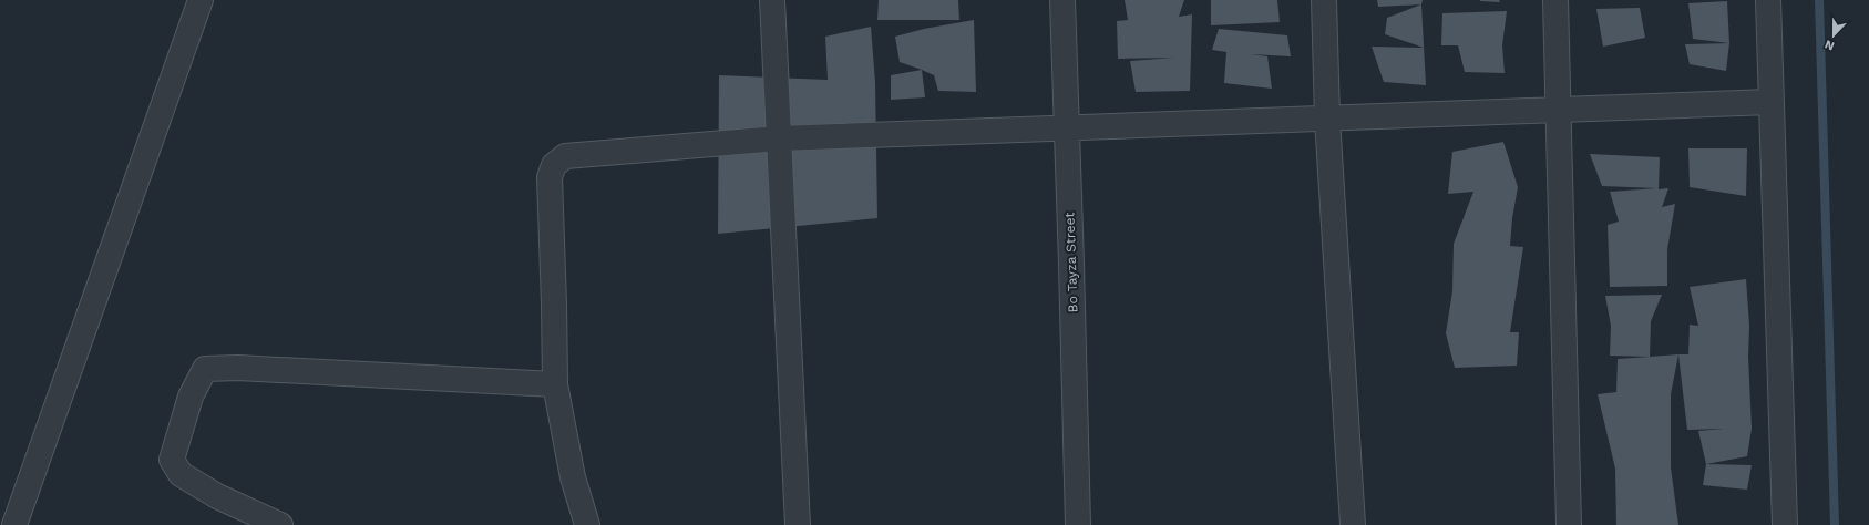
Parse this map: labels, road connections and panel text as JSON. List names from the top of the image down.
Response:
{
  "streets": {
    "street": ["Bo Tayza Street"]
  },
  "north": "bottom"
}
